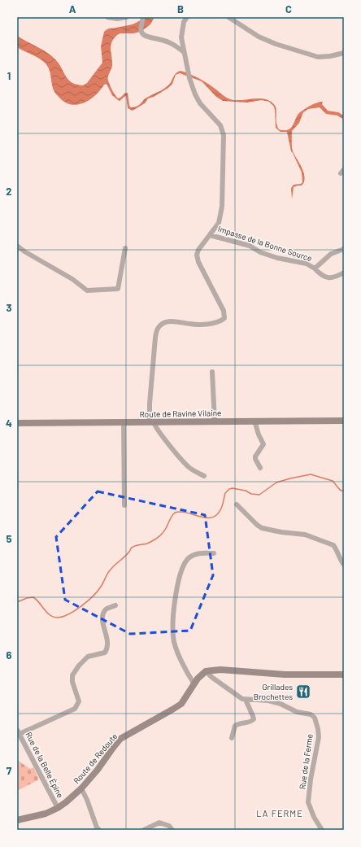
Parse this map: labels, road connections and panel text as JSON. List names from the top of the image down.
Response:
{
  "streets": {
    "main road": ["Route de Ravine Vilaine", "Route de Redoute"],
    "street": ["Impasse de la Bonne Source", "Rue de la Ferme", "Rue de la Belle Épine"]
  },
  "crossings": [
    ["Route de Redoute", "Rue de la Ferme"],
    ["Route de Redoute", "Rue de la Belle Épine"]
  ],
  "districts": ["LA FERME"],
  "places": {
    "restaurant": ["Grillades Brochettes"]
  },
  "grid": {
    "columns": ["A", "B", "C"],
    "rows": [
      "1",
      "2",
      "3",
      "4",
      "5",
      "6",
      "7"
    ]
  }
}
